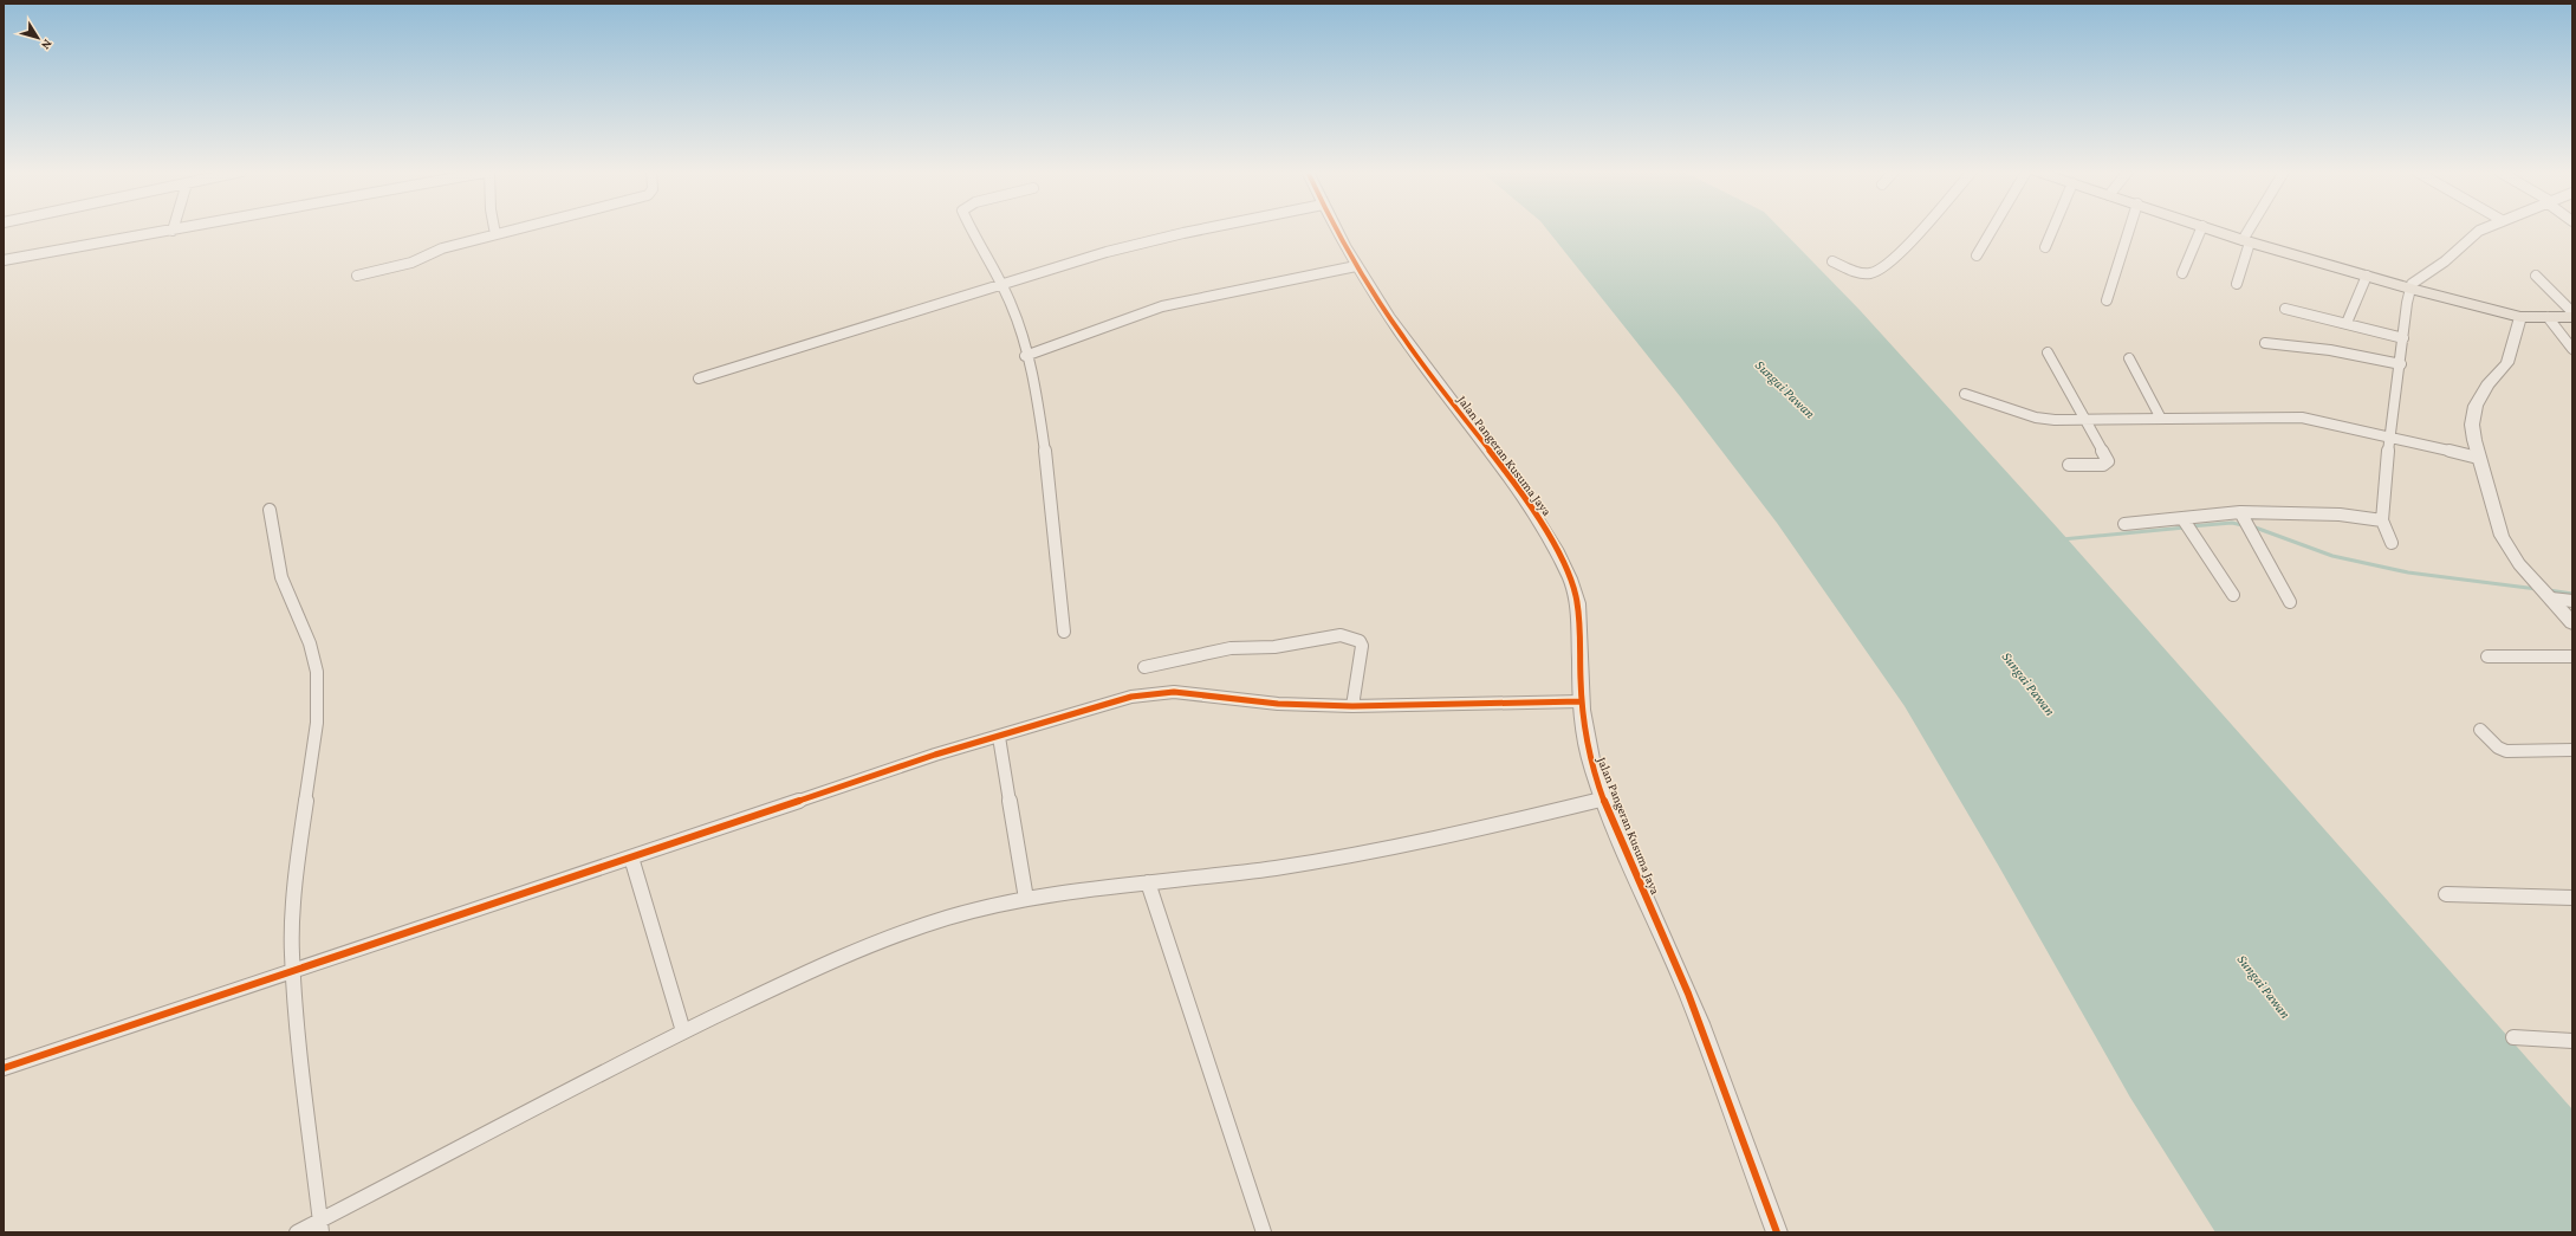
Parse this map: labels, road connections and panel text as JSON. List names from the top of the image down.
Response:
{
  "streets": {
    "street": ["Jalan Pangeran Kusuma Jaya"]
  },
  "water": ["Sungai Pawan"],
  "north": "bottom right"
}
